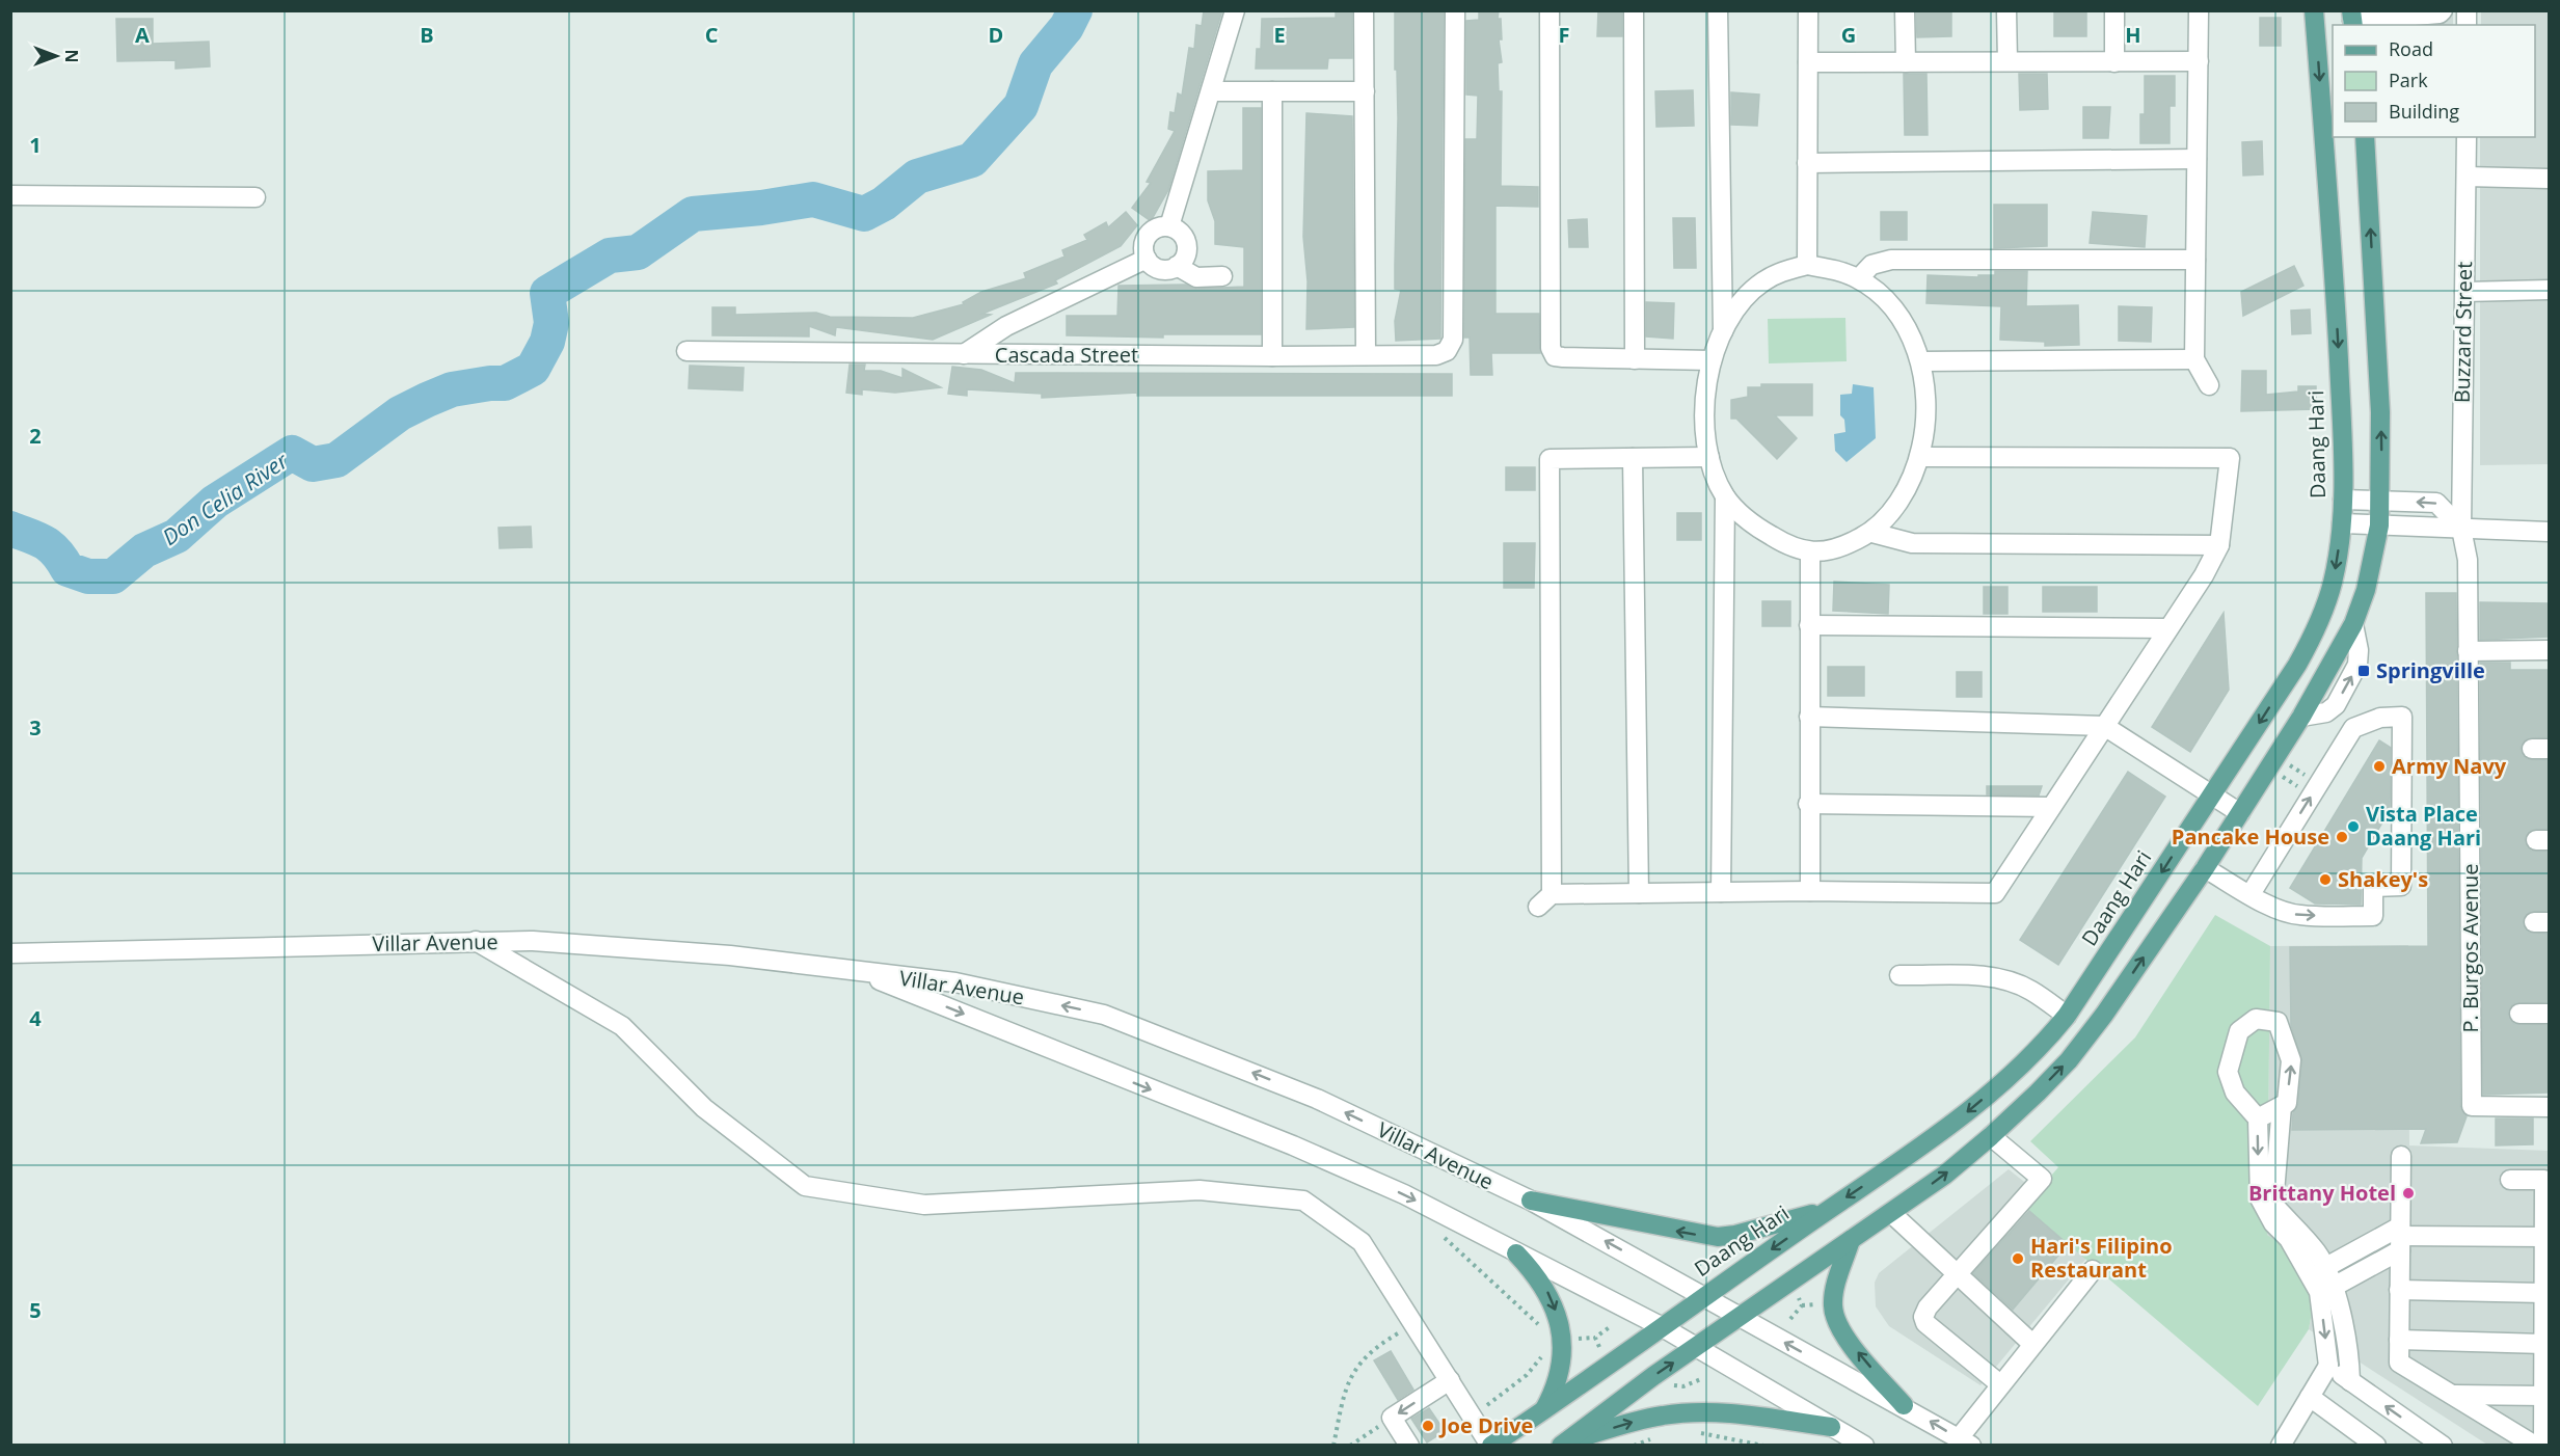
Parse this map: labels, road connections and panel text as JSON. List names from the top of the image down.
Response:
{
  "streets": {
    "main road": ["Daang Hari"],
    "street": [
      "Buzzard Street",
      "Cascada Street",
      "Villar Avenue",
      "P. Burgos Avenue"
    ]
  },
  "crossings": [
    ["Buzzard Street", "P. Burgos Avenue"],
    ["Daang Hari", "Villar Avenue"]
  ],
  "water": ["Don Celia River"],
  "places": {
    "transit": ["Springville"],
    "other": [
      "Army Navy",
      "Vista Place Daang Hari",
      "Pancake House",
      "Shakey's",
      "Brittany Hotel",
      "Hari's Filipino Restaurant",
      "Joe Drive"
    ]
  },
  "legend": ["Road", "Park", "Building"],
  "north": "right",
  "grid": {
    "columns": [
      "A",
      "B",
      "C",
      "D",
      "E",
      "F",
      "G",
      "H"
    ],
    "rows": [
      "1",
      "2",
      "3",
      "4",
      "5"
    ]
  }
}
